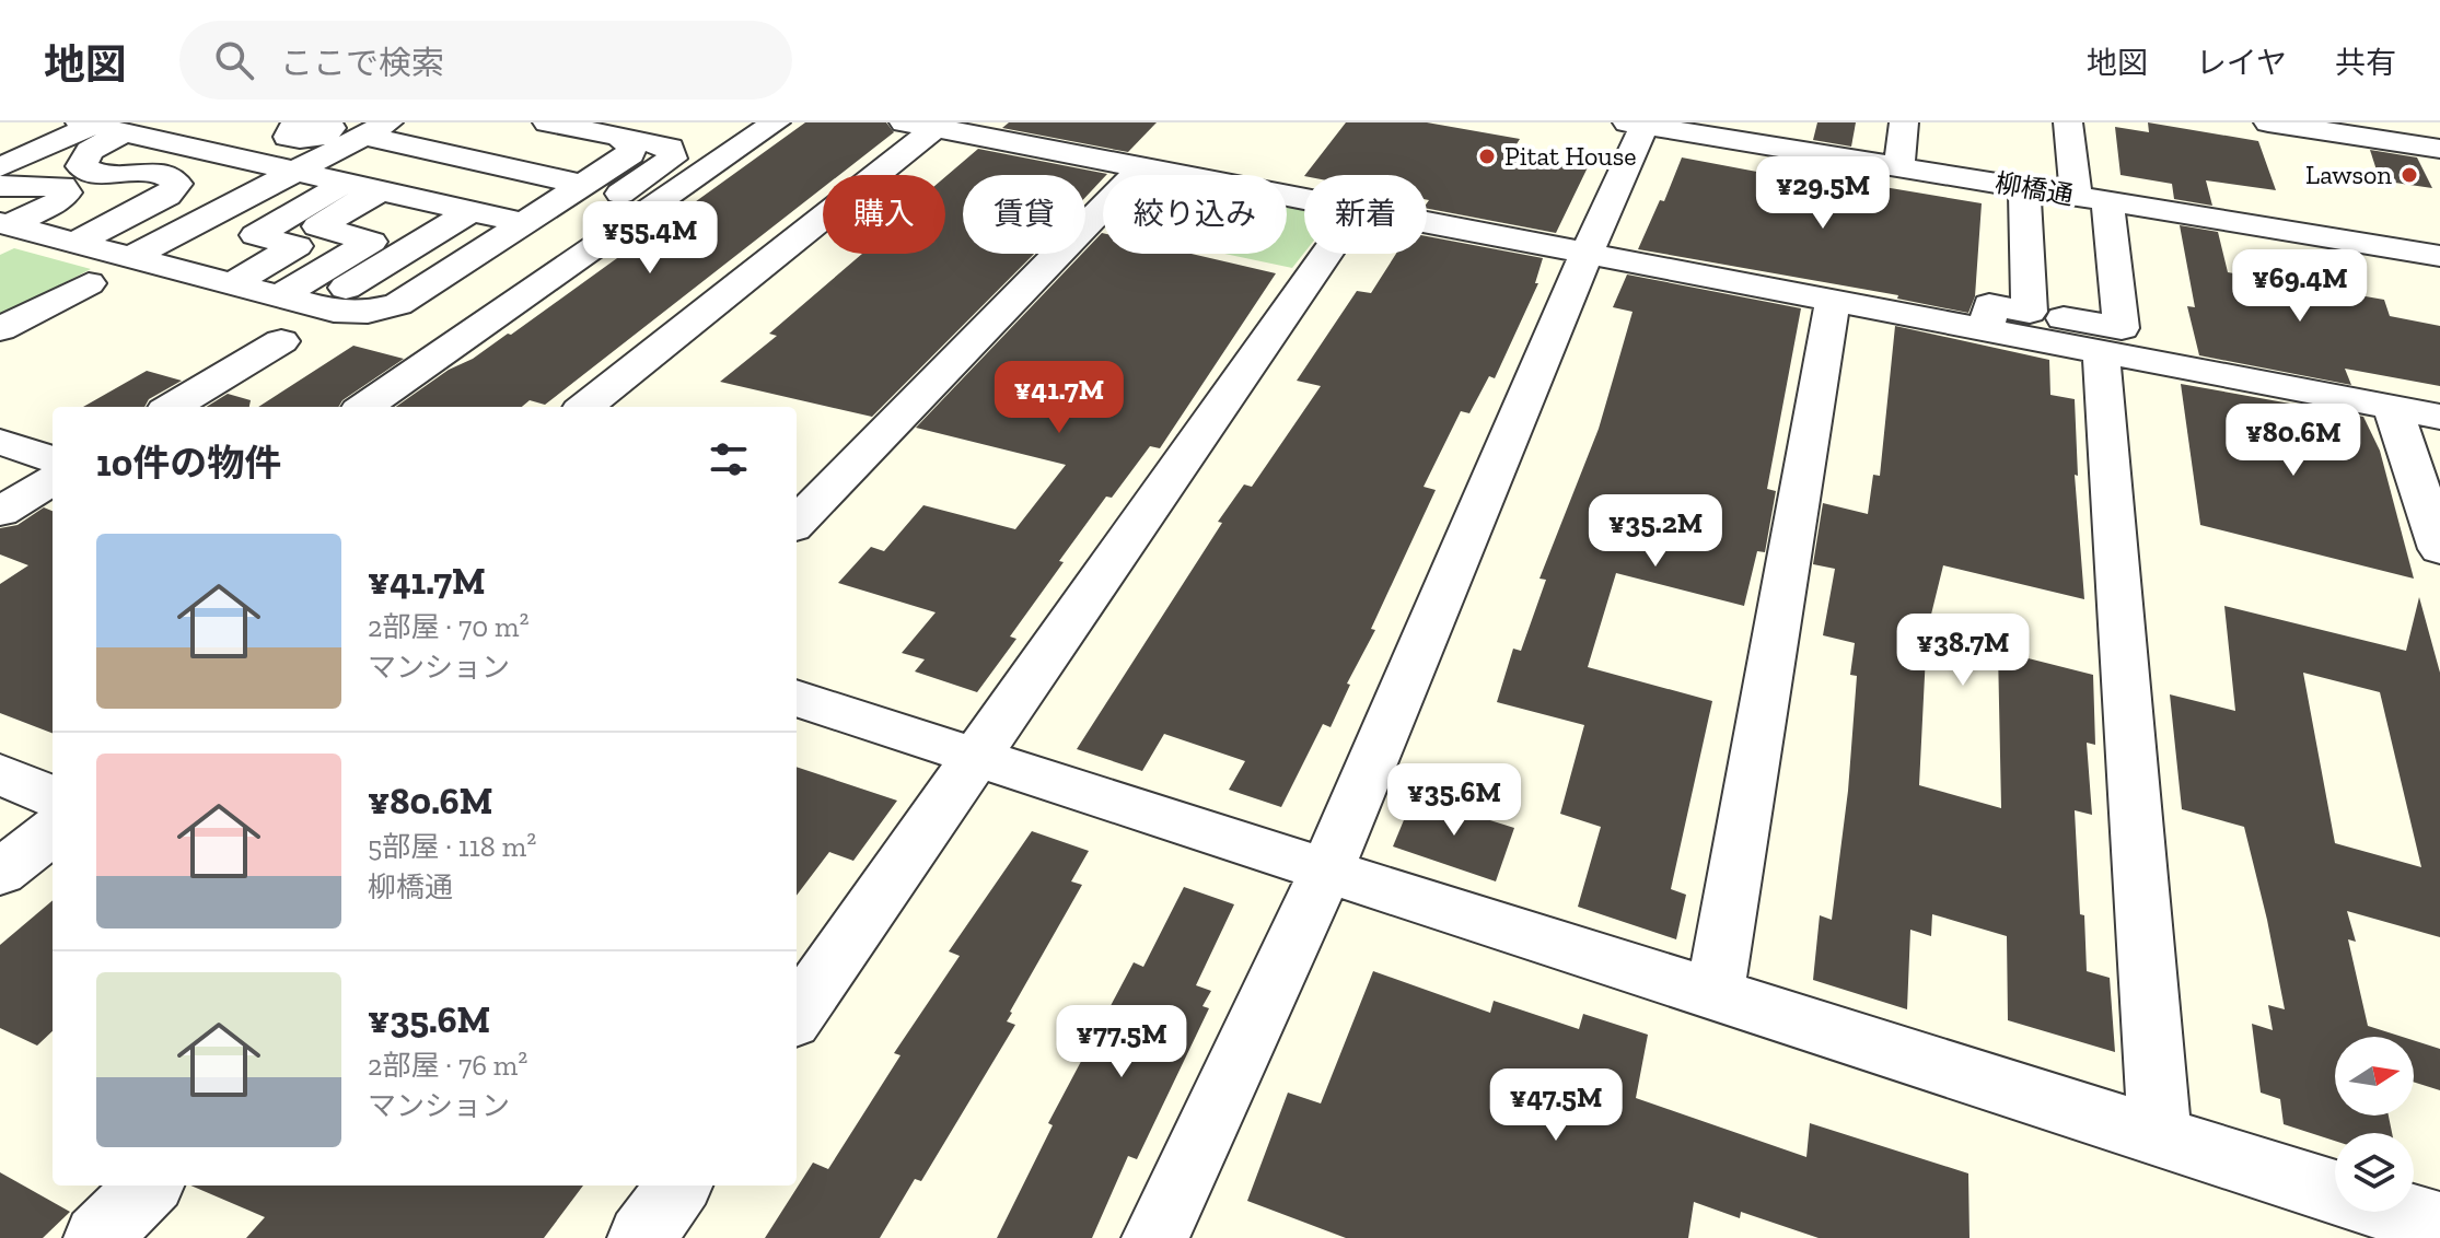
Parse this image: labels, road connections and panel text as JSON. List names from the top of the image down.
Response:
{
  "streets": {
    "street": ["柳橋通"]
  },
  "places": ["Pitat House", "Lawson"],
  "north": "right",
  "page": {
    "header": "地図",
    "search": "ここで検索",
    "nav": ["地図", "レイヤ", "共有"],
    "price": [
      "¥29.5M",
      "¥55.4M",
      "¥69.4M",
      "¥41.7M",
      "¥80.6M",
      "¥35.2M",
      "¥38.7M",
      "¥35.6M",
      "¥77.5M",
      "¥47.5M"
    ],
    "chip": [
      "購入",
      "賃貸",
      "絞り込み",
      "新着"
    ],
    "heading": "10件の物件",
    "list": [
      {
        "name": "¥41.7M",
        "note": "2部屋 · 70 m² · マンション"
      },
      {
        "name": "¥80.6M",
        "note": "5部屋 · 118 m² · 柳橋通"
      },
      {
        "name": "¥35.6M",
        "note": "2部屋 · 76 m² · マンション"
      }
    ]
  }
}
